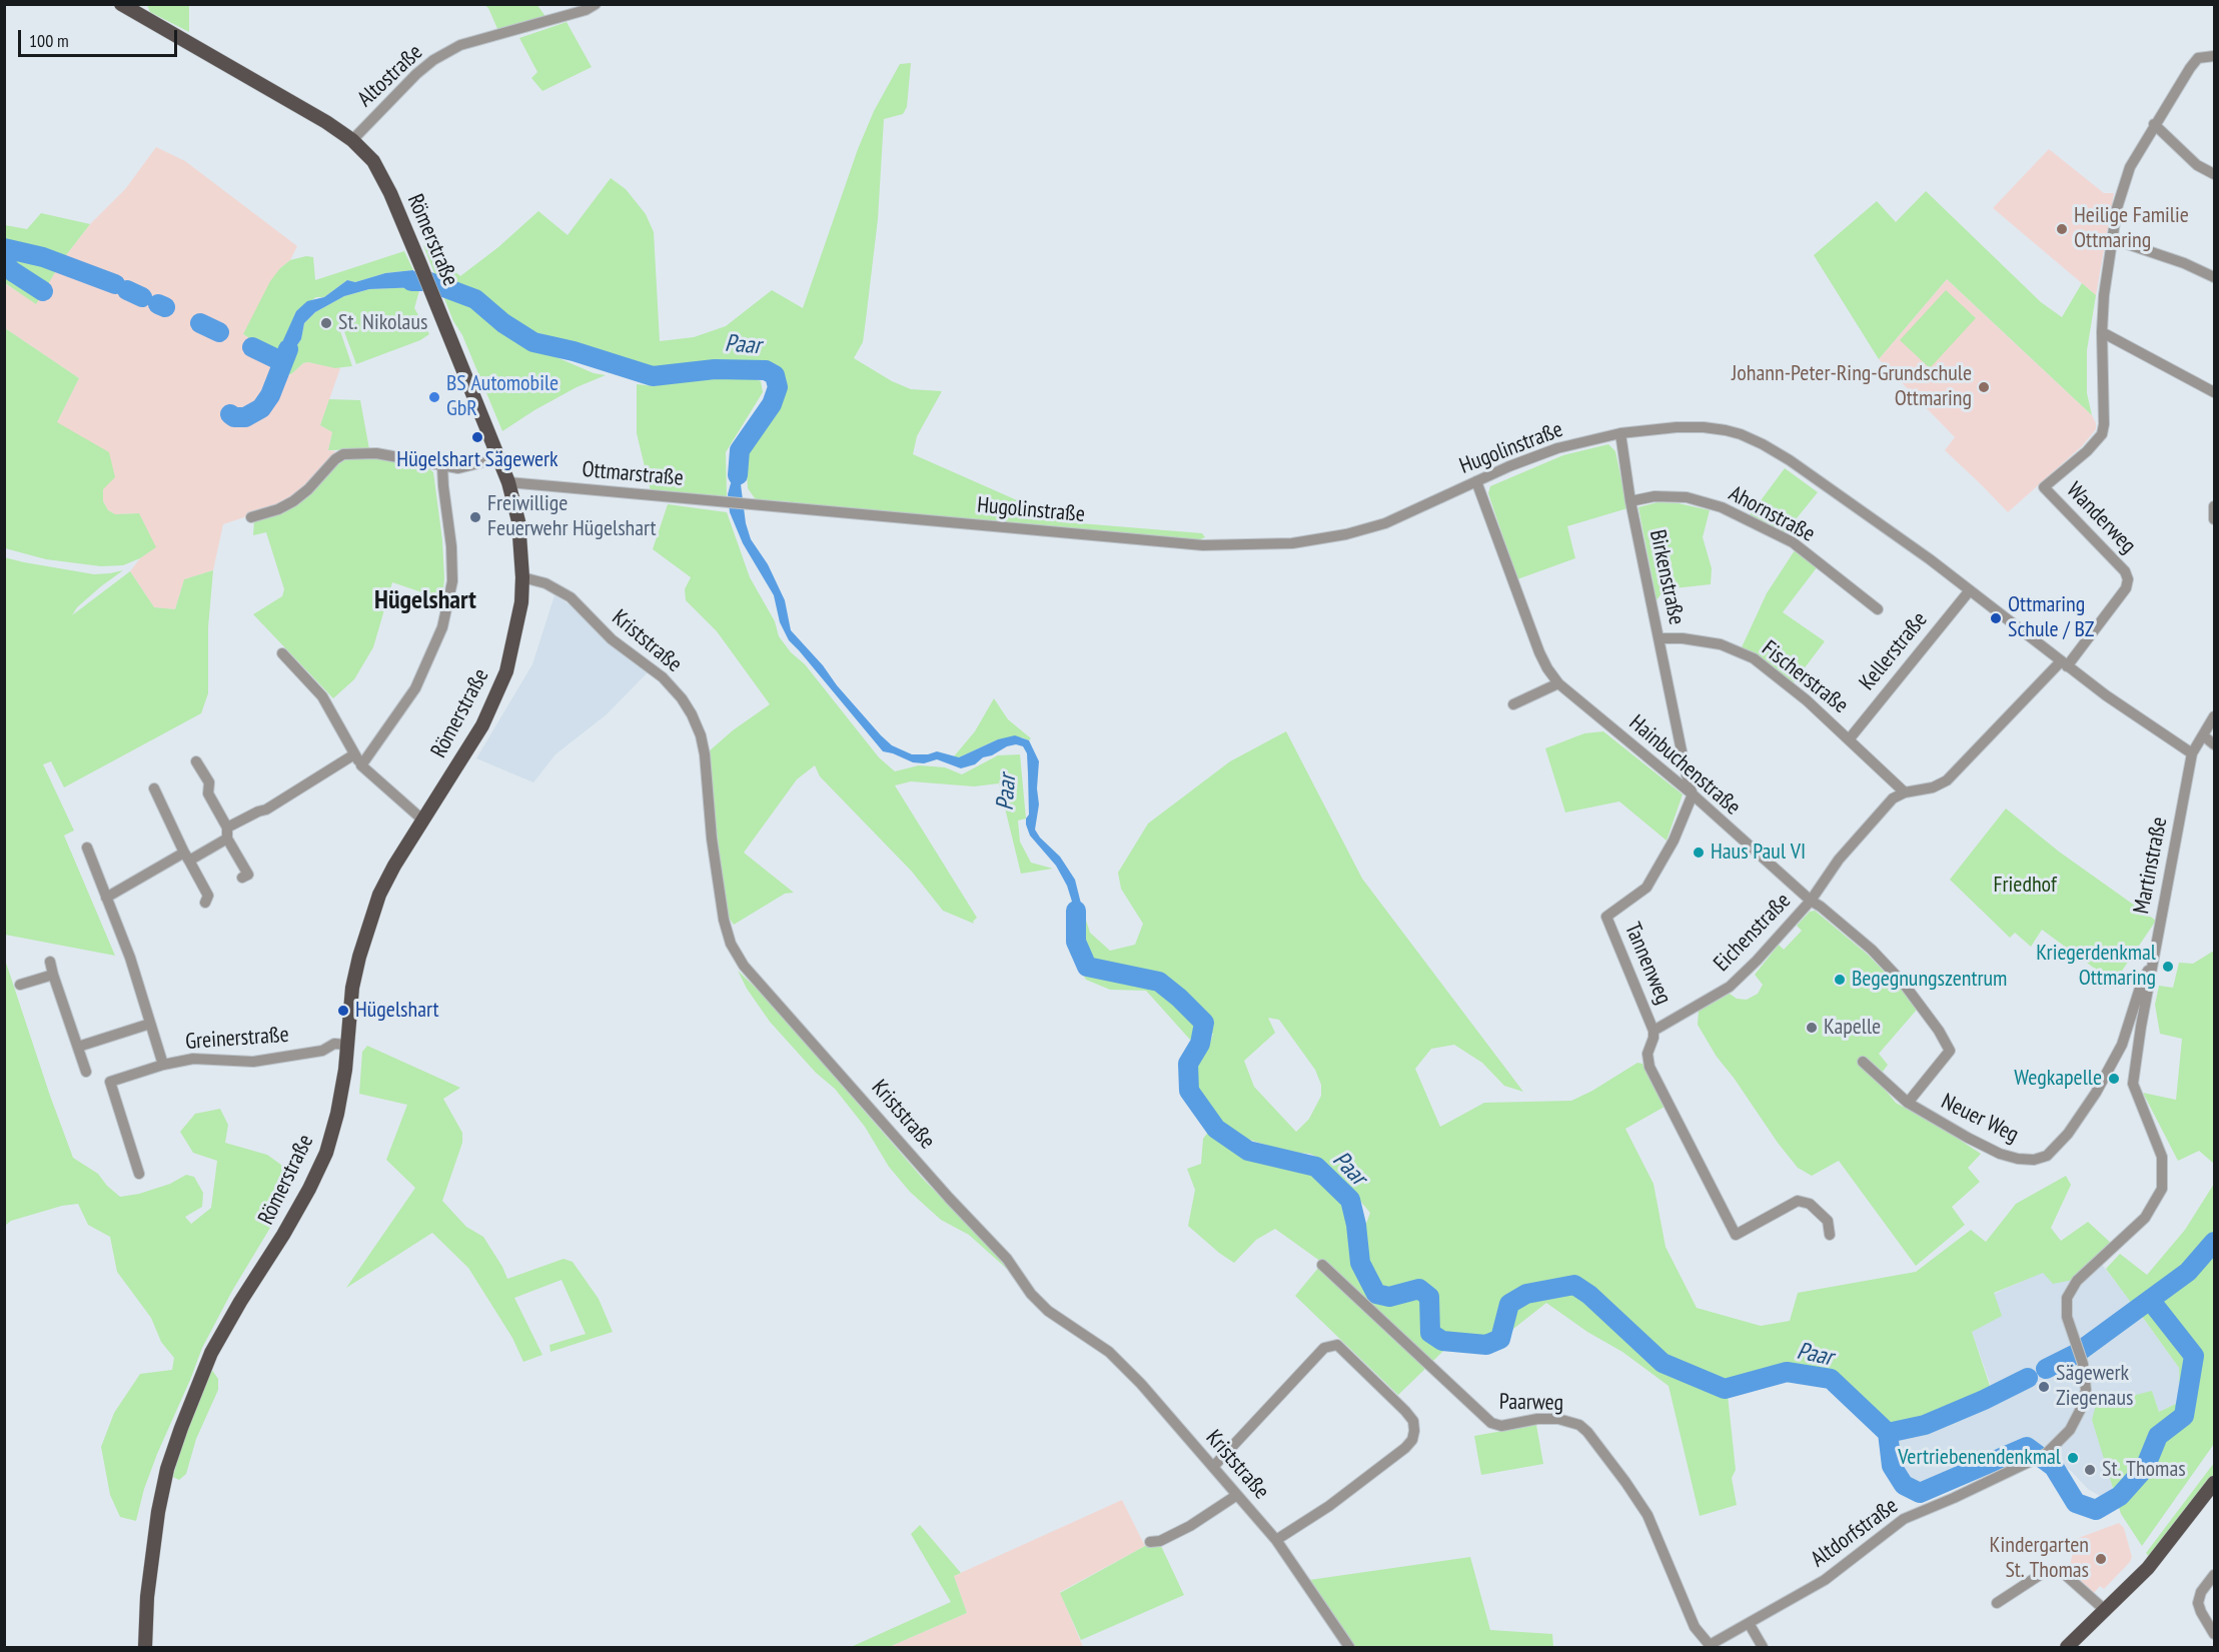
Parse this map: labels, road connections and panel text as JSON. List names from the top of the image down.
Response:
{
  "streets": {
    "main road": ["Römerstraße"],
    "street": [
      "Altostraße",
      "Hugolinstraße",
      "Ottmarstraße",
      "Ahornstraße",
      "Wanderweg",
      "Birkenstraße",
      "Kriststraße",
      "Kellerstraße",
      "Fischerstraße",
      "Hainbuchenstraße",
      "Martinstraße",
      "Eichenstraße",
      "Tannenweg",
      "Greinerstraße",
      "Neuer Weg",
      "Paarweg",
      "Altdorfstraße"
    ]
  },
  "crossings": [
    ["Altostraße", "Römerstraße"],
    ["Römerstraße", "Ottmarstraße"],
    ["Römerstraße", "Kriststraße"],
    ["Römerstraße", "Greinerstraße"],
    ["Hugolinstraße", "Ottmarstraße"],
    ["Hugolinstraße", "Wanderweg"],
    ["Hugolinstraße", "Birkenstraße"],
    ["Hugolinstraße", "Kellerstraße"],
    ["Hugolinstraße", "Hainbuchenstraße"],
    ["Hugolinstraße", "Martinstraße"],
    ["Hugolinstraße", "Eichenstraße"],
    ["Ahornstraße", "Birkenstraße"],
    ["Wanderweg", "Eichenstraße"],
    ["Birkenstraße", "Fischerstraße"],
    ["Birkenstraße", "Hainbuchenstraße"],
    ["Birkenstraße", "Tannenweg"],
    ["Kellerstraße", "Fischerstraße"],
    ["Fischerstraße", "Eichenstraße"],
    ["Hainbuchenstraße", "Eichenstraße"],
    ["Hainbuchenstraße", "Tannenweg"],
    ["Hainbuchenstraße", "Neuer Weg"],
    ["Martinstraße", "Neuer Weg"],
    ["Martinstraße", "Altdorfstraße"],
    ["Eichenstraße", "Tannenweg"],
    ["Paarweg", "Altdorfstraße"]
  ],
  "districts": ["Hügelshart"],
  "water": ["Paar"],
  "parks": ["Friedhof"],
  "places": [
    "Heilige Familie Ottmaring",
    "St. Nikolaus",
    "Johann-Peter-Ring-Grundschule Ottmaring",
    "BS Automobile GbR",
    "Hügelshart Sägewerk",
    "Freiwillige Feuerwehr Hügelshart",
    "Ottmaring Schule / BZ",
    "Haus Paul VI",
    "Kriegerdenkmal Ottmaring",
    "Begegnungszentrum",
    "Hügelshart",
    "Kapelle",
    "Wegkapelle",
    "Sägewerk Ziegenaus",
    "Vertriebenendenkmal",
    "St. Thomas",
    "Kindergarten St. Thomas"
  ],
  "scale_bar": "100 m"
}
